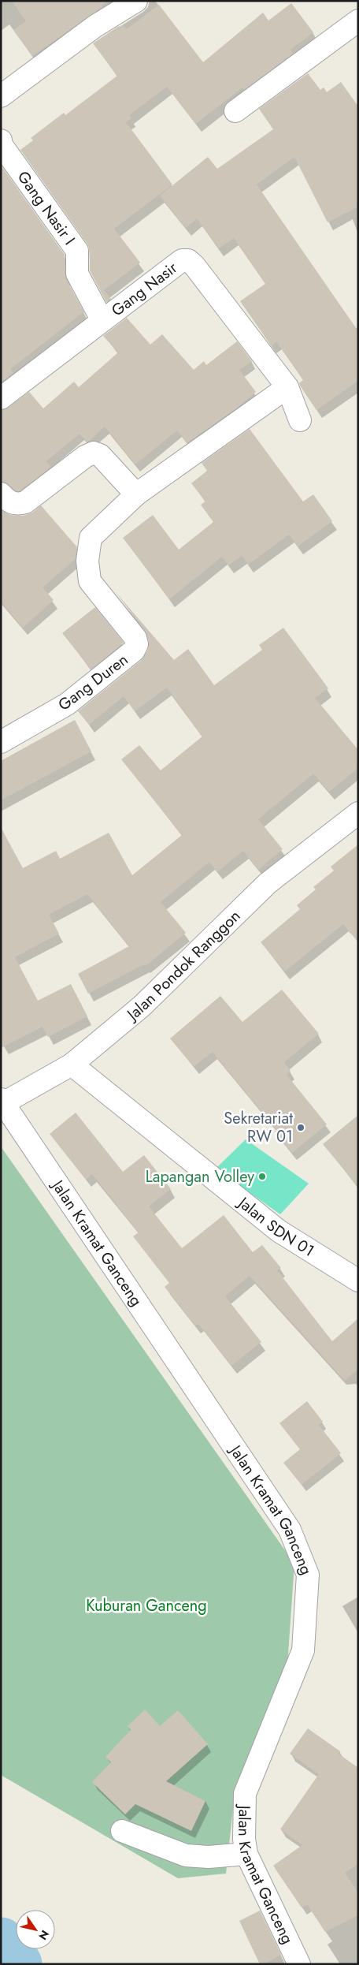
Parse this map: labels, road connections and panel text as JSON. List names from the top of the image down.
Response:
{
  "streets": {
    "street": [
      "Gang Nasir I",
      "Gang Nasir",
      "Gang Duren",
      "Jalan Pondok Ranggon",
      "Jalan SDN 01",
      "Jalan Kramat Ganceng"
    ]
  },
  "crossings": [
    ["Gang Nasir I", "Gang Nasir"],
    ["Gang Nasir", "Gang Duren"],
    ["Jalan Pondok Ranggon", "Jalan SDN 01"],
    ["Jalan Pondok Ranggon", "Jalan Kramat Ganceng"]
  ],
  "parks": ["Kuburan Ganceng"],
  "places": ["Sekretariat RW 01", "Lapangan Volley"],
  "north": "bottom right"
}
